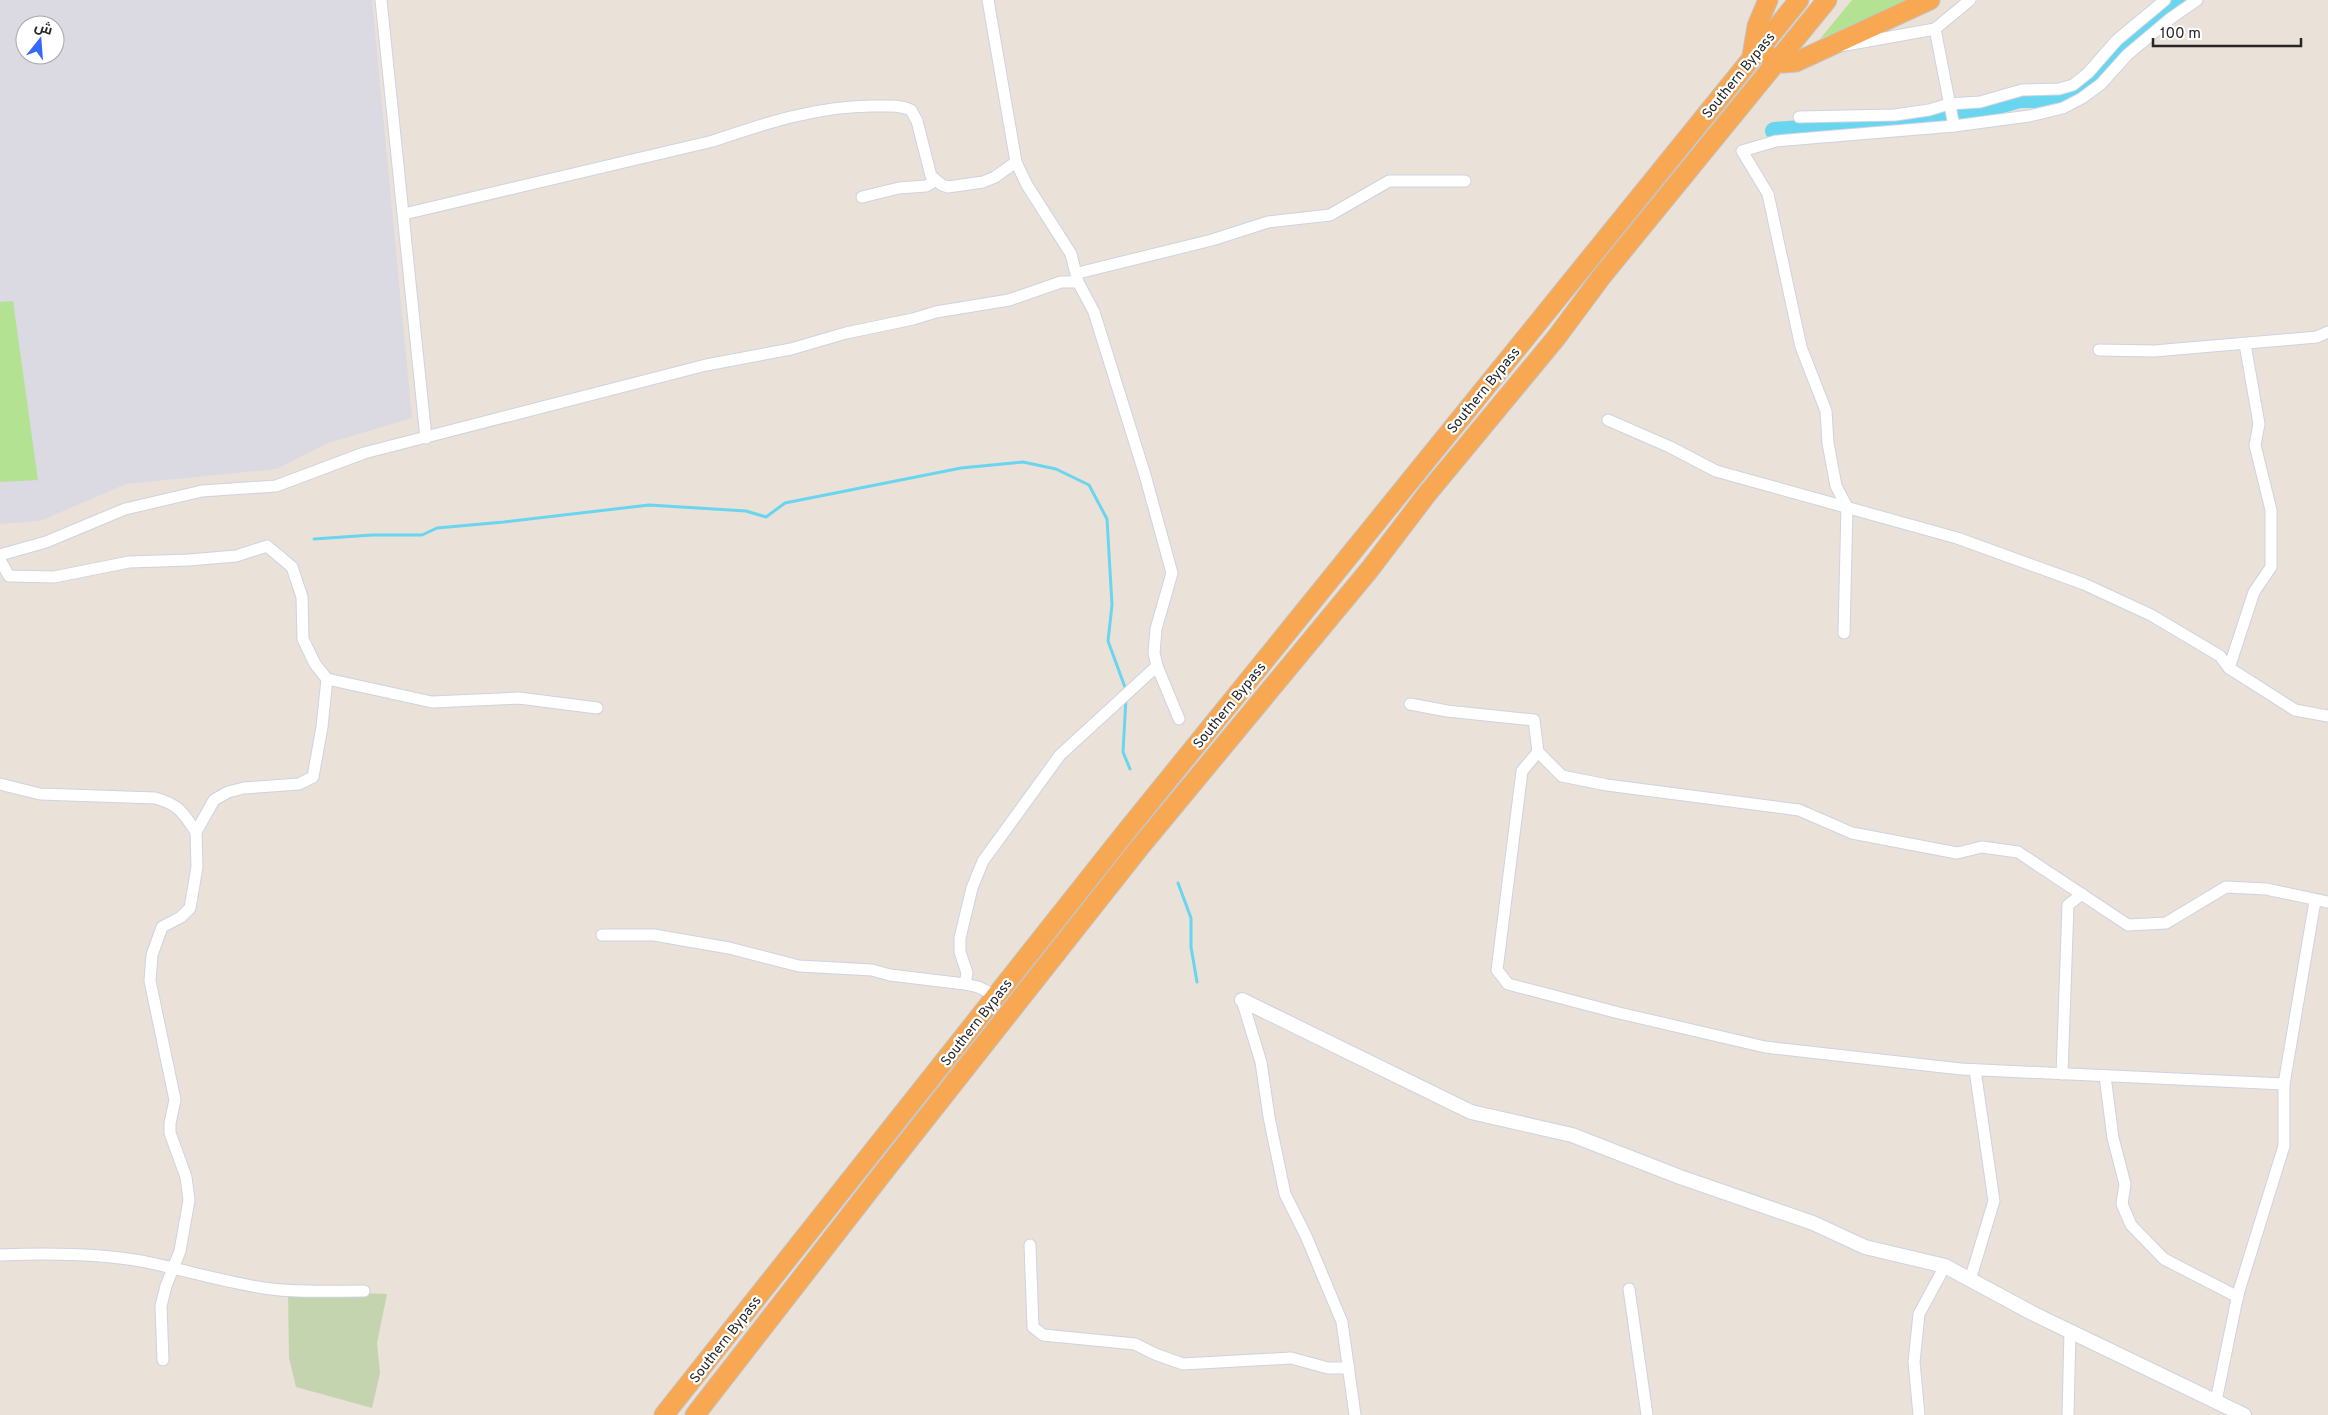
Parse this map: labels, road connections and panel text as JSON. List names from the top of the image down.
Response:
{
  "streets": {
    "highway": ["Southern Bypass"]
  },
  "scale_bar": "100 m",
  "north": "top"
}
